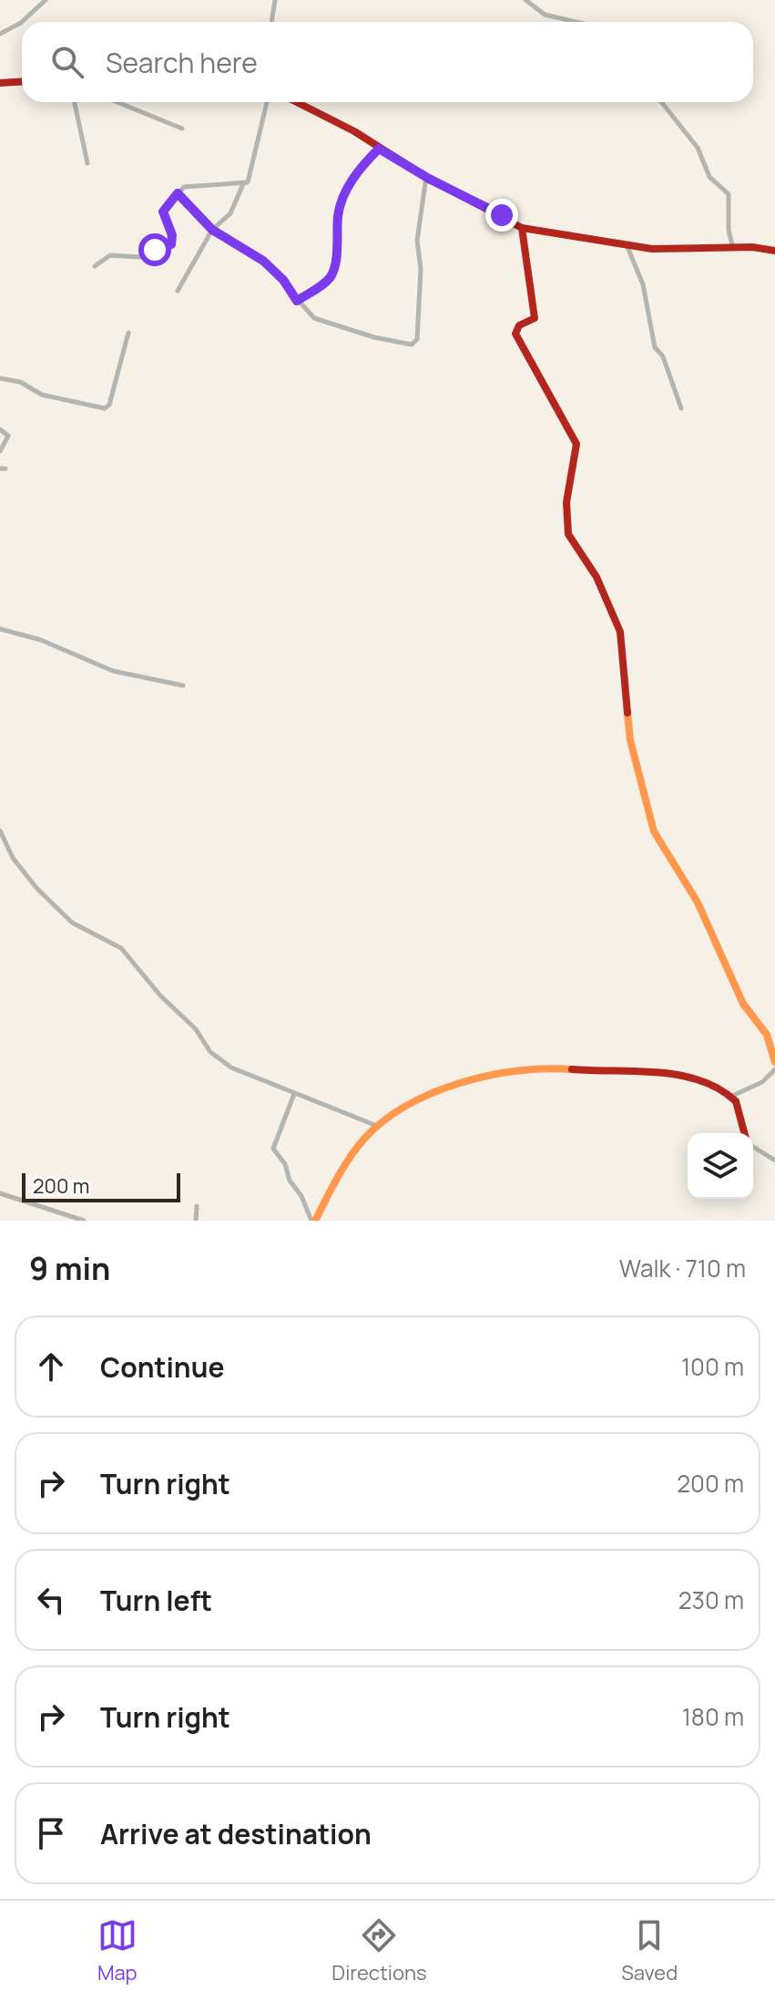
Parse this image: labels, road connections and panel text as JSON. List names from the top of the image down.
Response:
{
  "scale_bar": "200 m",
  "page": {
    "search": "Search here",
    "scale": "200 m",
    "heading": ["9 min", "Walk · 710 m"],
    "list": [
      ["Continue", "100 m"],
      ["Turn right", "200 m"],
      ["Turn left", "230 m"],
      ["Turn right", "180 m"],
      "Arrive at destination"
    ],
    "nav": ["Map", "Directions", "Saved"]
  }
}
